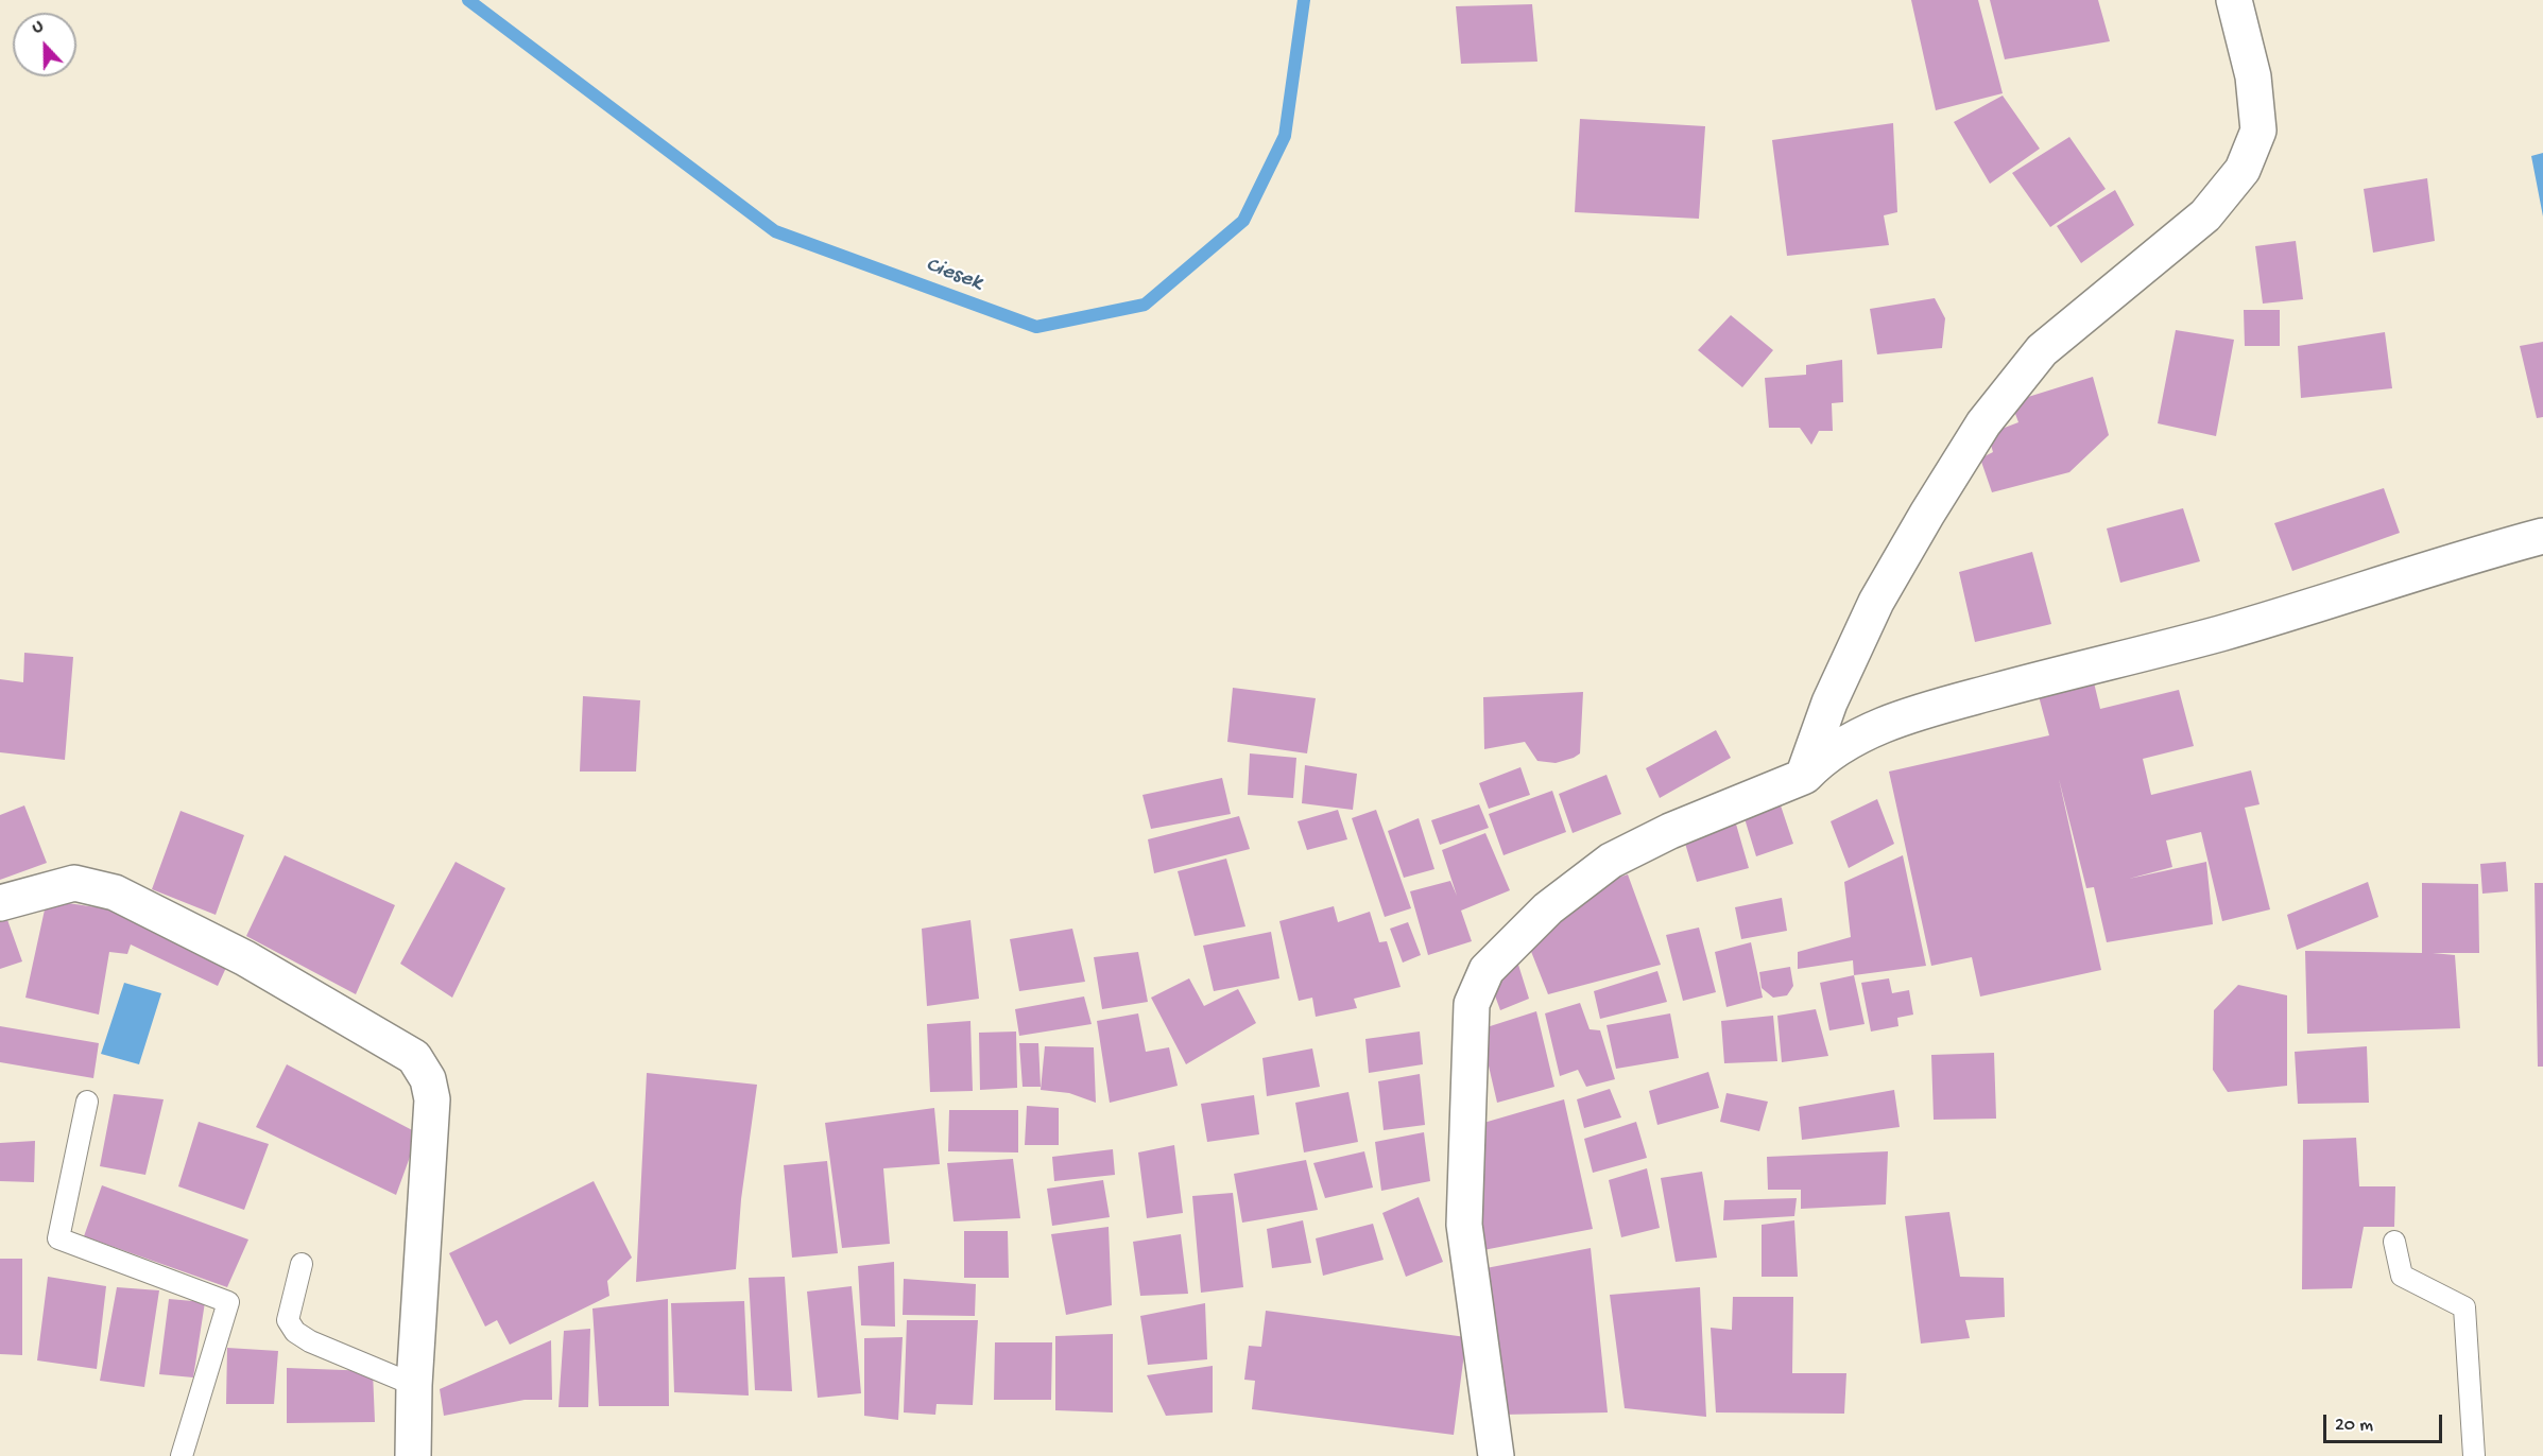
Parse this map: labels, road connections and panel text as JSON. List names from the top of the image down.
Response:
{
  "water": ["Ciesek"],
  "scale_bar": "20 m",
  "north": "top"
}
